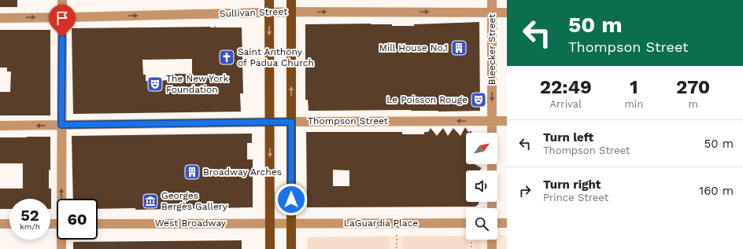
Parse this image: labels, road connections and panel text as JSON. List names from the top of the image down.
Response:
{
  "streets": {
    "street": [
      "Sullivan Street",
      "Bleecker Street",
      "Thompson Street",
      "West Broadway",
      "LaGuardia Place"
    ]
  },
  "crossings": [
    ["Sullivan Street", "Bleecker Street"],
    ["Bleecker Street", "Thompson Street"],
    ["West Broadway", "LaGuardia Place"]
  ],
  "one_way": ["Sullivan Street", "Bleecker Street", "Thompson Street"],
  "places": {
    "building": ["Mill House No.1", "Broadway Arches"],
    "church": ["Saint Anthony of Padua Church"],
    "theatre": ["The New York Foundation", "Le Poisson Rouge"],
    "museum": ["Georges Bergès Gallery"]
  },
  "north": "top right",
  "page": {
    "turn": ["50 m", "Thompson Street"],
    "eta": [
      "22:49",
      "Arrival",
      "1",
      "min",
      "270",
      "m"
    ],
    "list": [
      {
        "name": "Turn left",
        "note": "Thompson Street",
        "value": "50 m"
      },
      {
        "name": "Turn right",
        "note": "Prince Street",
        "value": "160 m"
      }
    ],
    "speed": "52 km/h",
    "limit": "60"
  }
}
